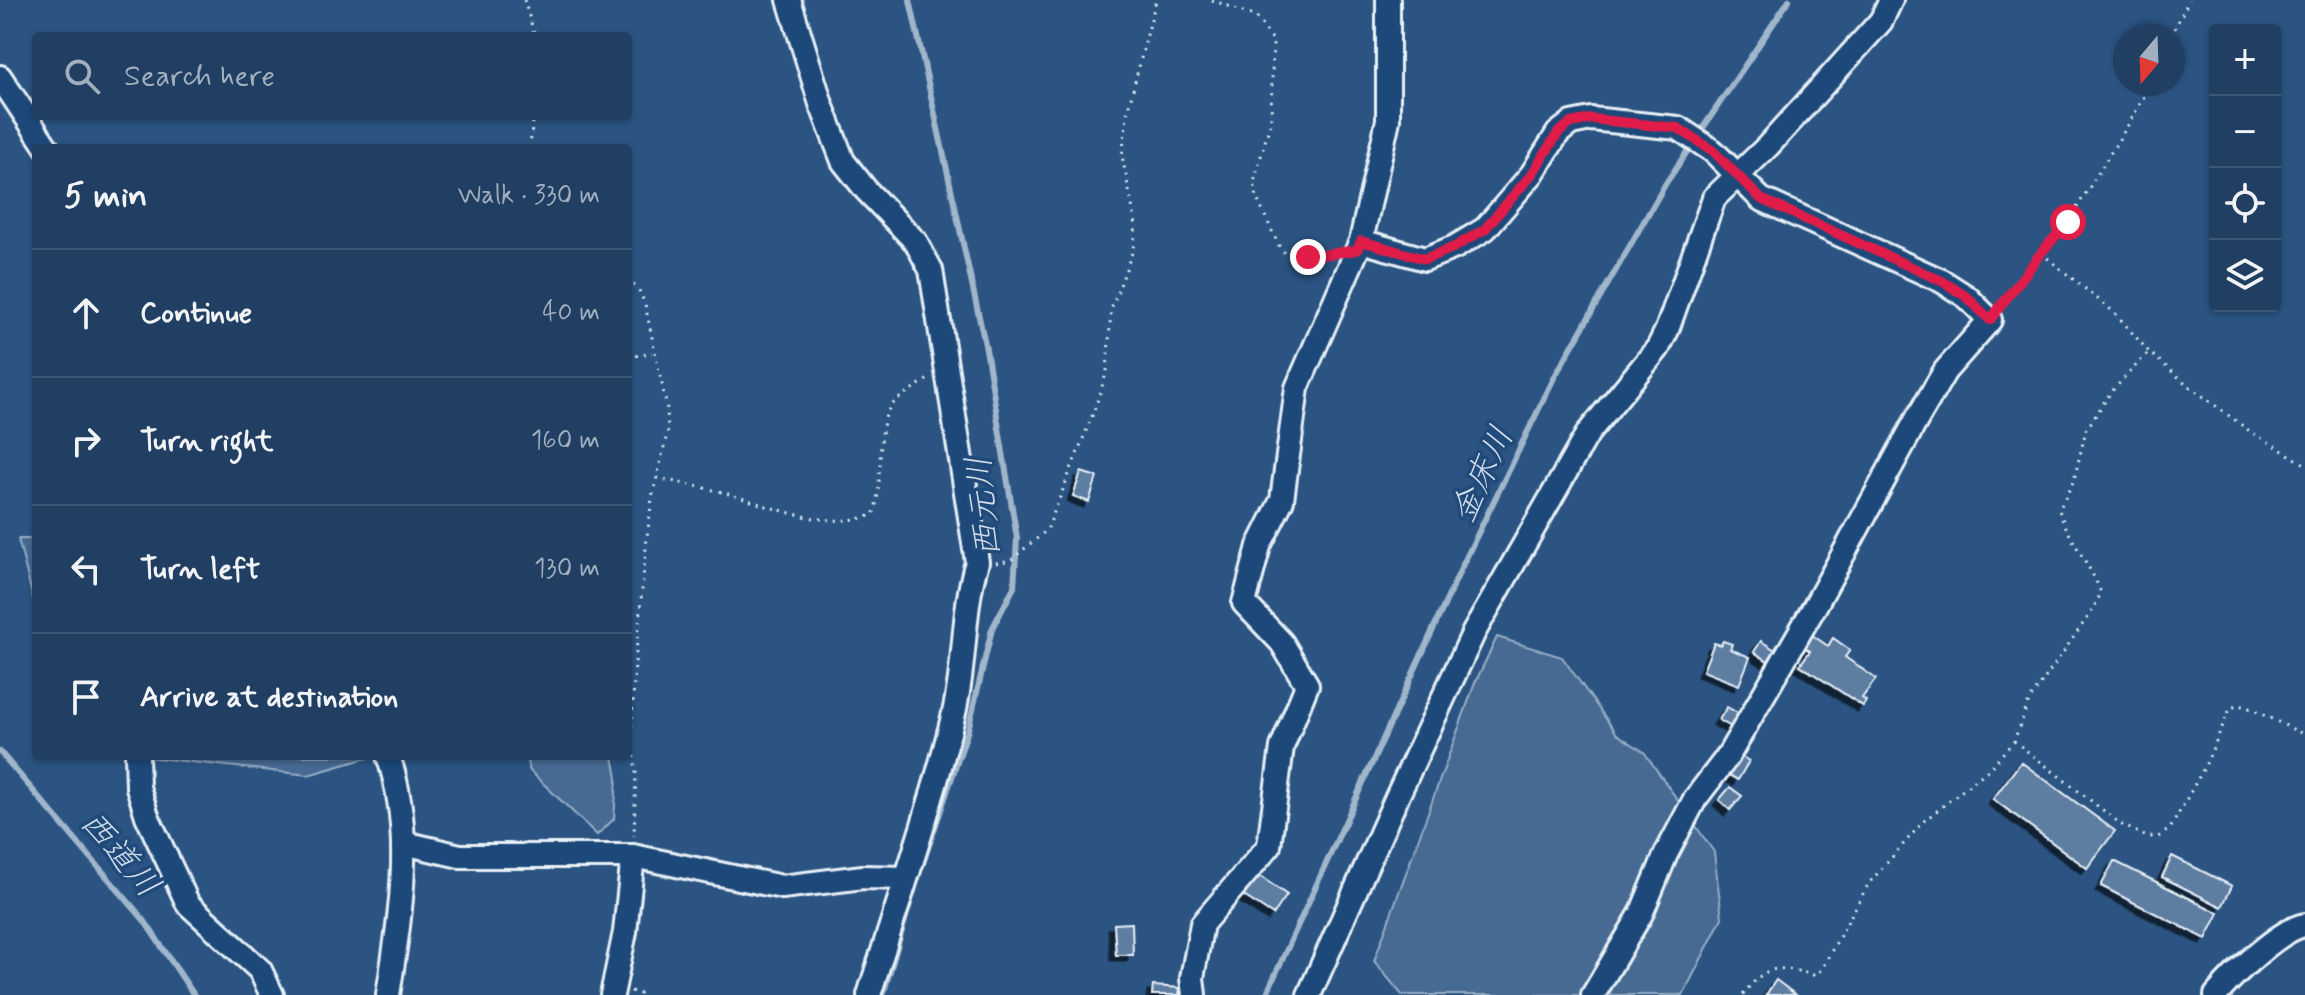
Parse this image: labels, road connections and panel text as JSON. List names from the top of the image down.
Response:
{
  "water": ["金床川", "西元川", "西道川"],
  "north": "bottom",
  "page": {
    "map_buttons": ["+", "−"],
    "search": "Search here",
    "heading": ["5 min", "Walk · 330 m"],
    "list": [
      ["Continue", "40 m"],
      ["Turn right", "160 m"],
      ["Turn left", "130 m"],
      "Arrive at destination"
    ]
  }
}
